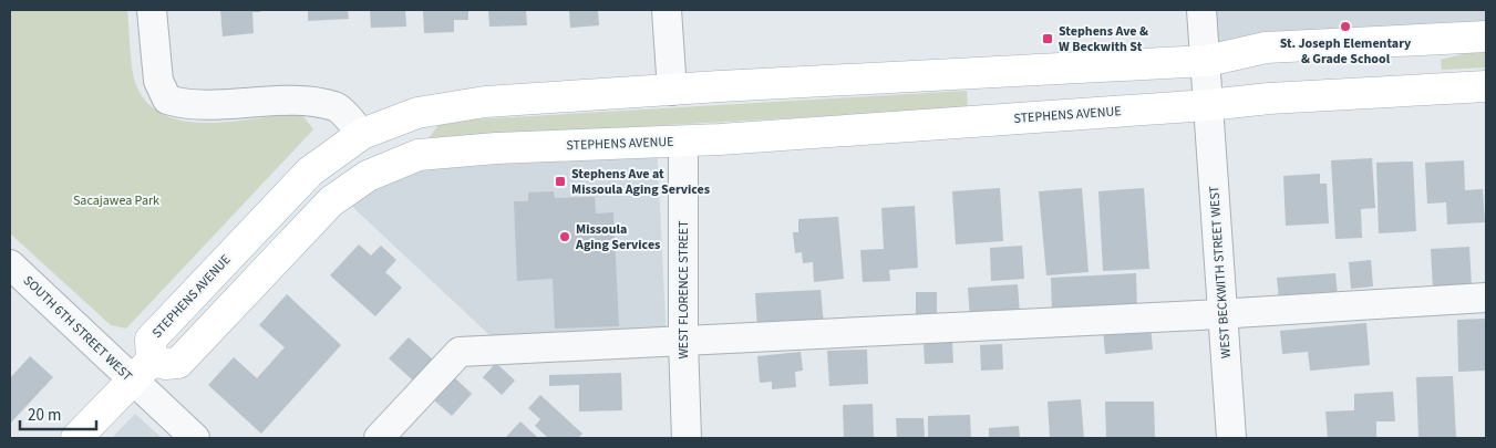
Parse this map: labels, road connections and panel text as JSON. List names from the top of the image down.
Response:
{
  "streets": {
    "main road": ["STEPHENS AVENUE"],
    "street": ["WEST BECKWITH STREET WEST", "WEST FLORENCE STREET", "SOUTH 6TH STREET WEST"]
  },
  "crossings": [
    ["STEPHENS AVENUE", "WEST BECKWITH STREET WEST"],
    ["STEPHENS AVENUE", "WEST FLORENCE STREET"],
    ["STEPHENS AVENUE", "SOUTH 6TH STREET WEST"]
  ],
  "parks": ["Sacajawea Park"],
  "places": {
    "other": ["St. Joseph Elementary & Grade School", "Missoula Aging Services"],
    "transit": ["Stephens Ave & W Beckwith St", "Stephens Ave at Missoula Aging Services"]
  },
  "scale_bar": "20 m"
}
